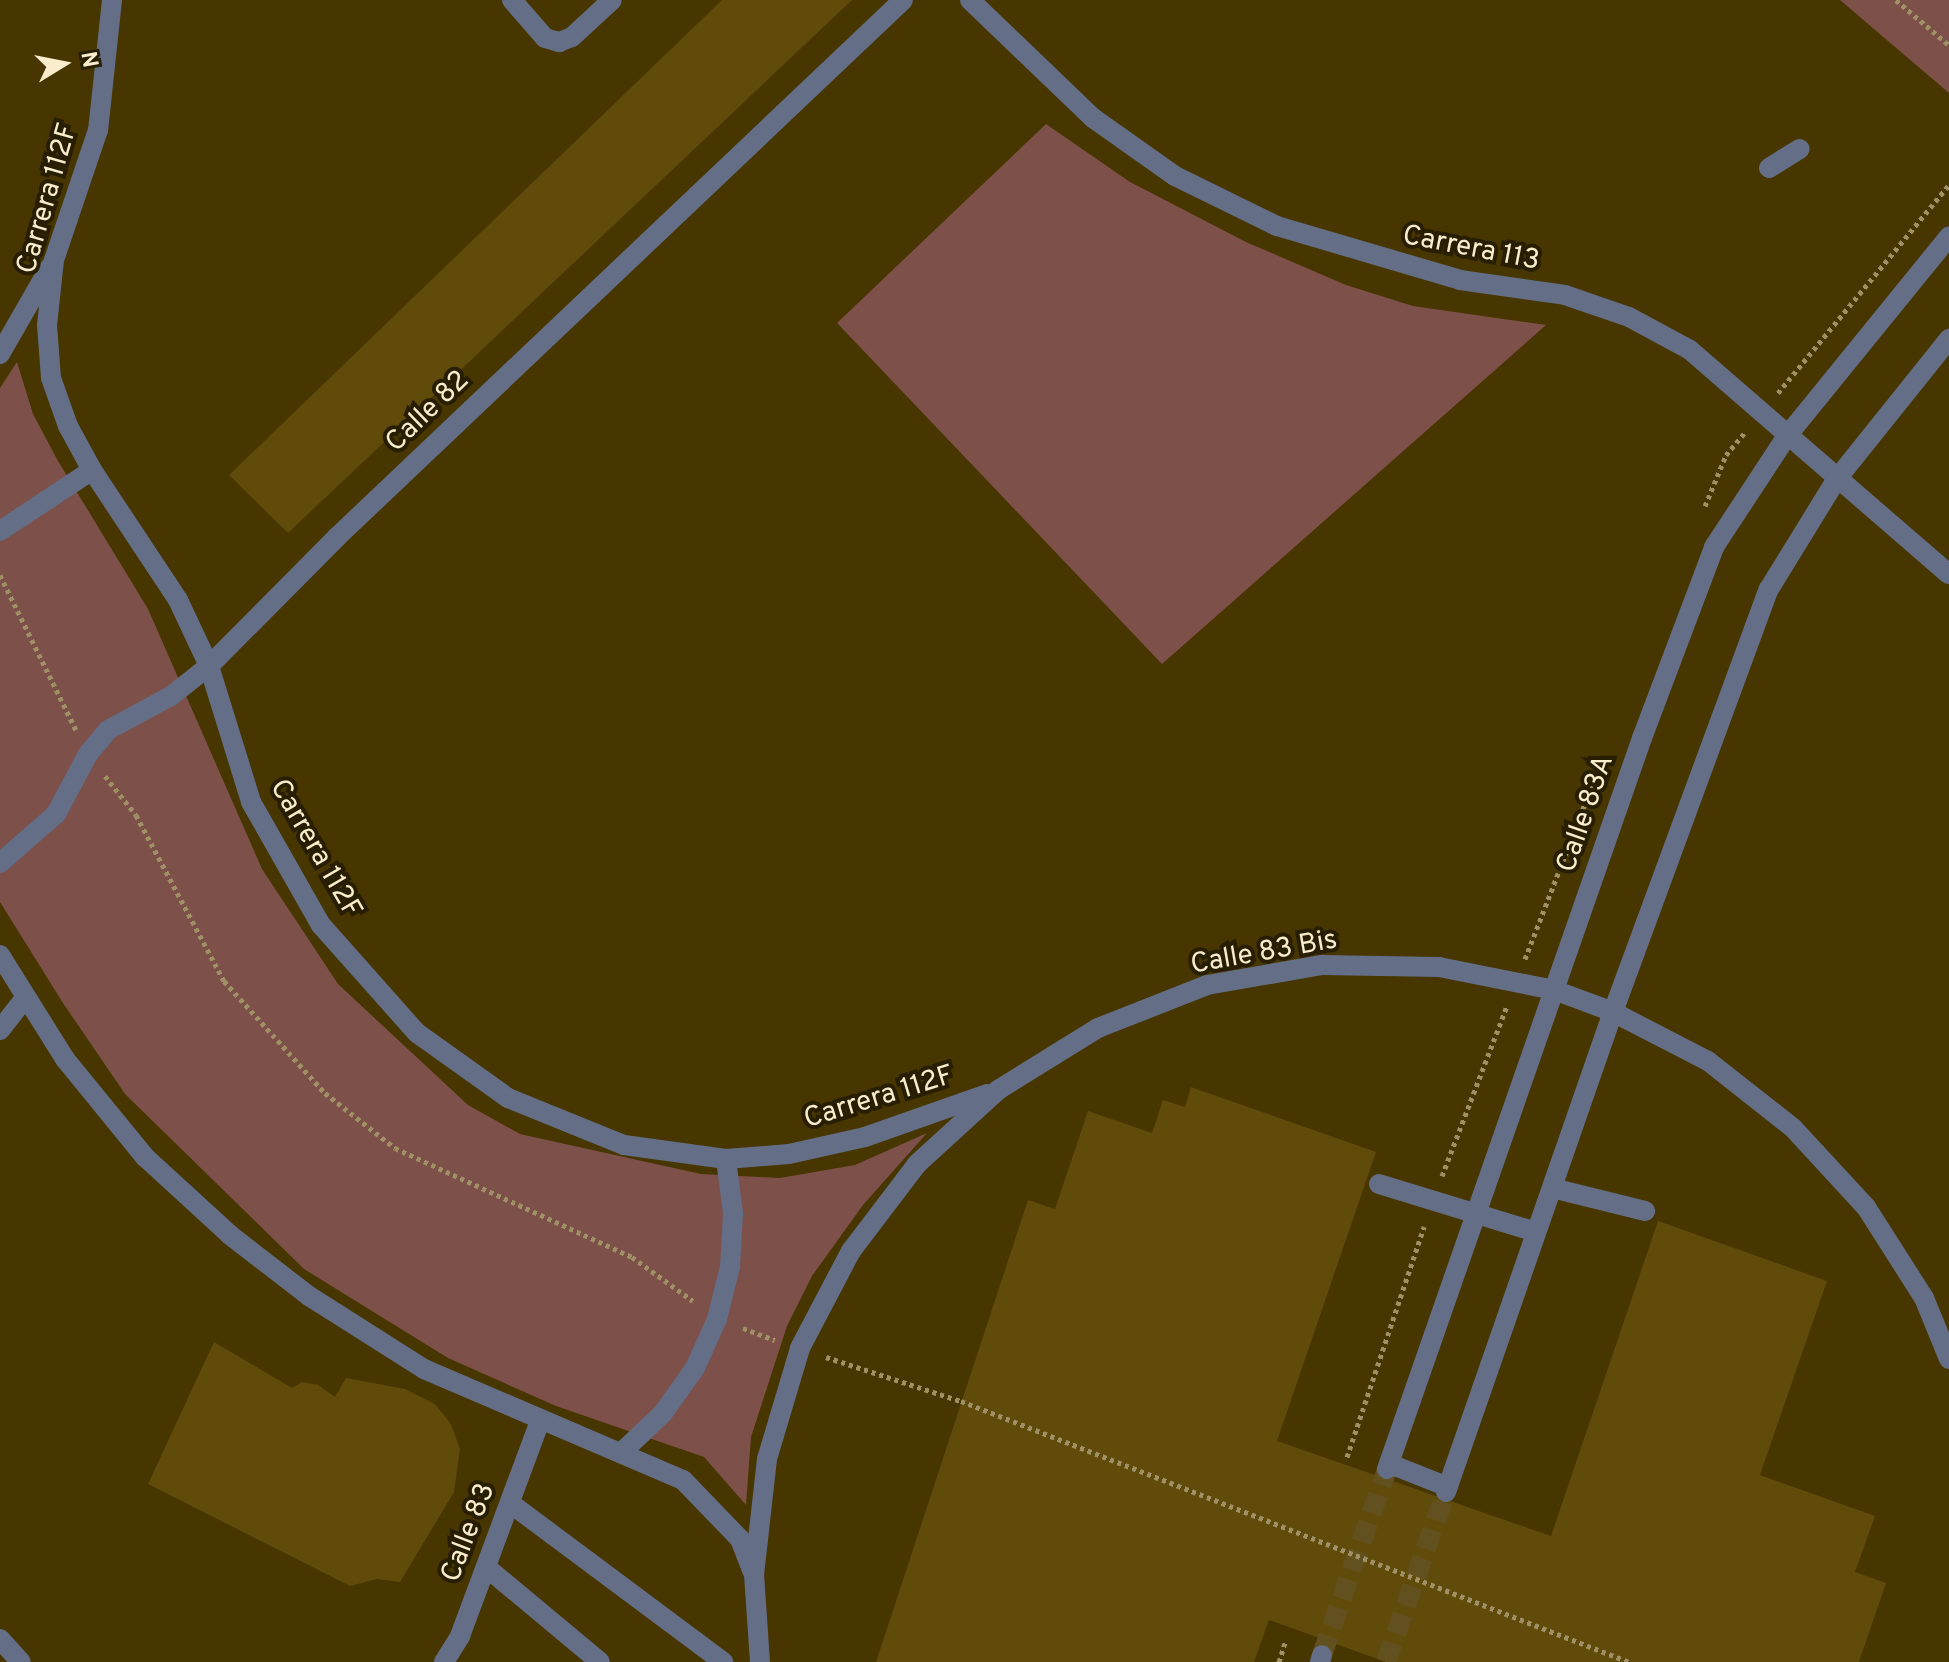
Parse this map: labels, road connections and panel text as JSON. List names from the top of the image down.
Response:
{
  "streets": {
    "street": [
      "Carrera 112F",
      "Carrera 113",
      "Calle 82",
      "Calle 83A",
      "Calle 83 Bis",
      "Calle 83"
    ]
  },
  "crossings": [
    ["Carrera 112F", "Calle 82"],
    ["Carrera 112F", "Calle 83 Bis"],
    ["Carrera 113", "Calle 83A"],
    ["Calle 83A", "Calle 83 Bis"]
  ],
  "north": "right"
}
